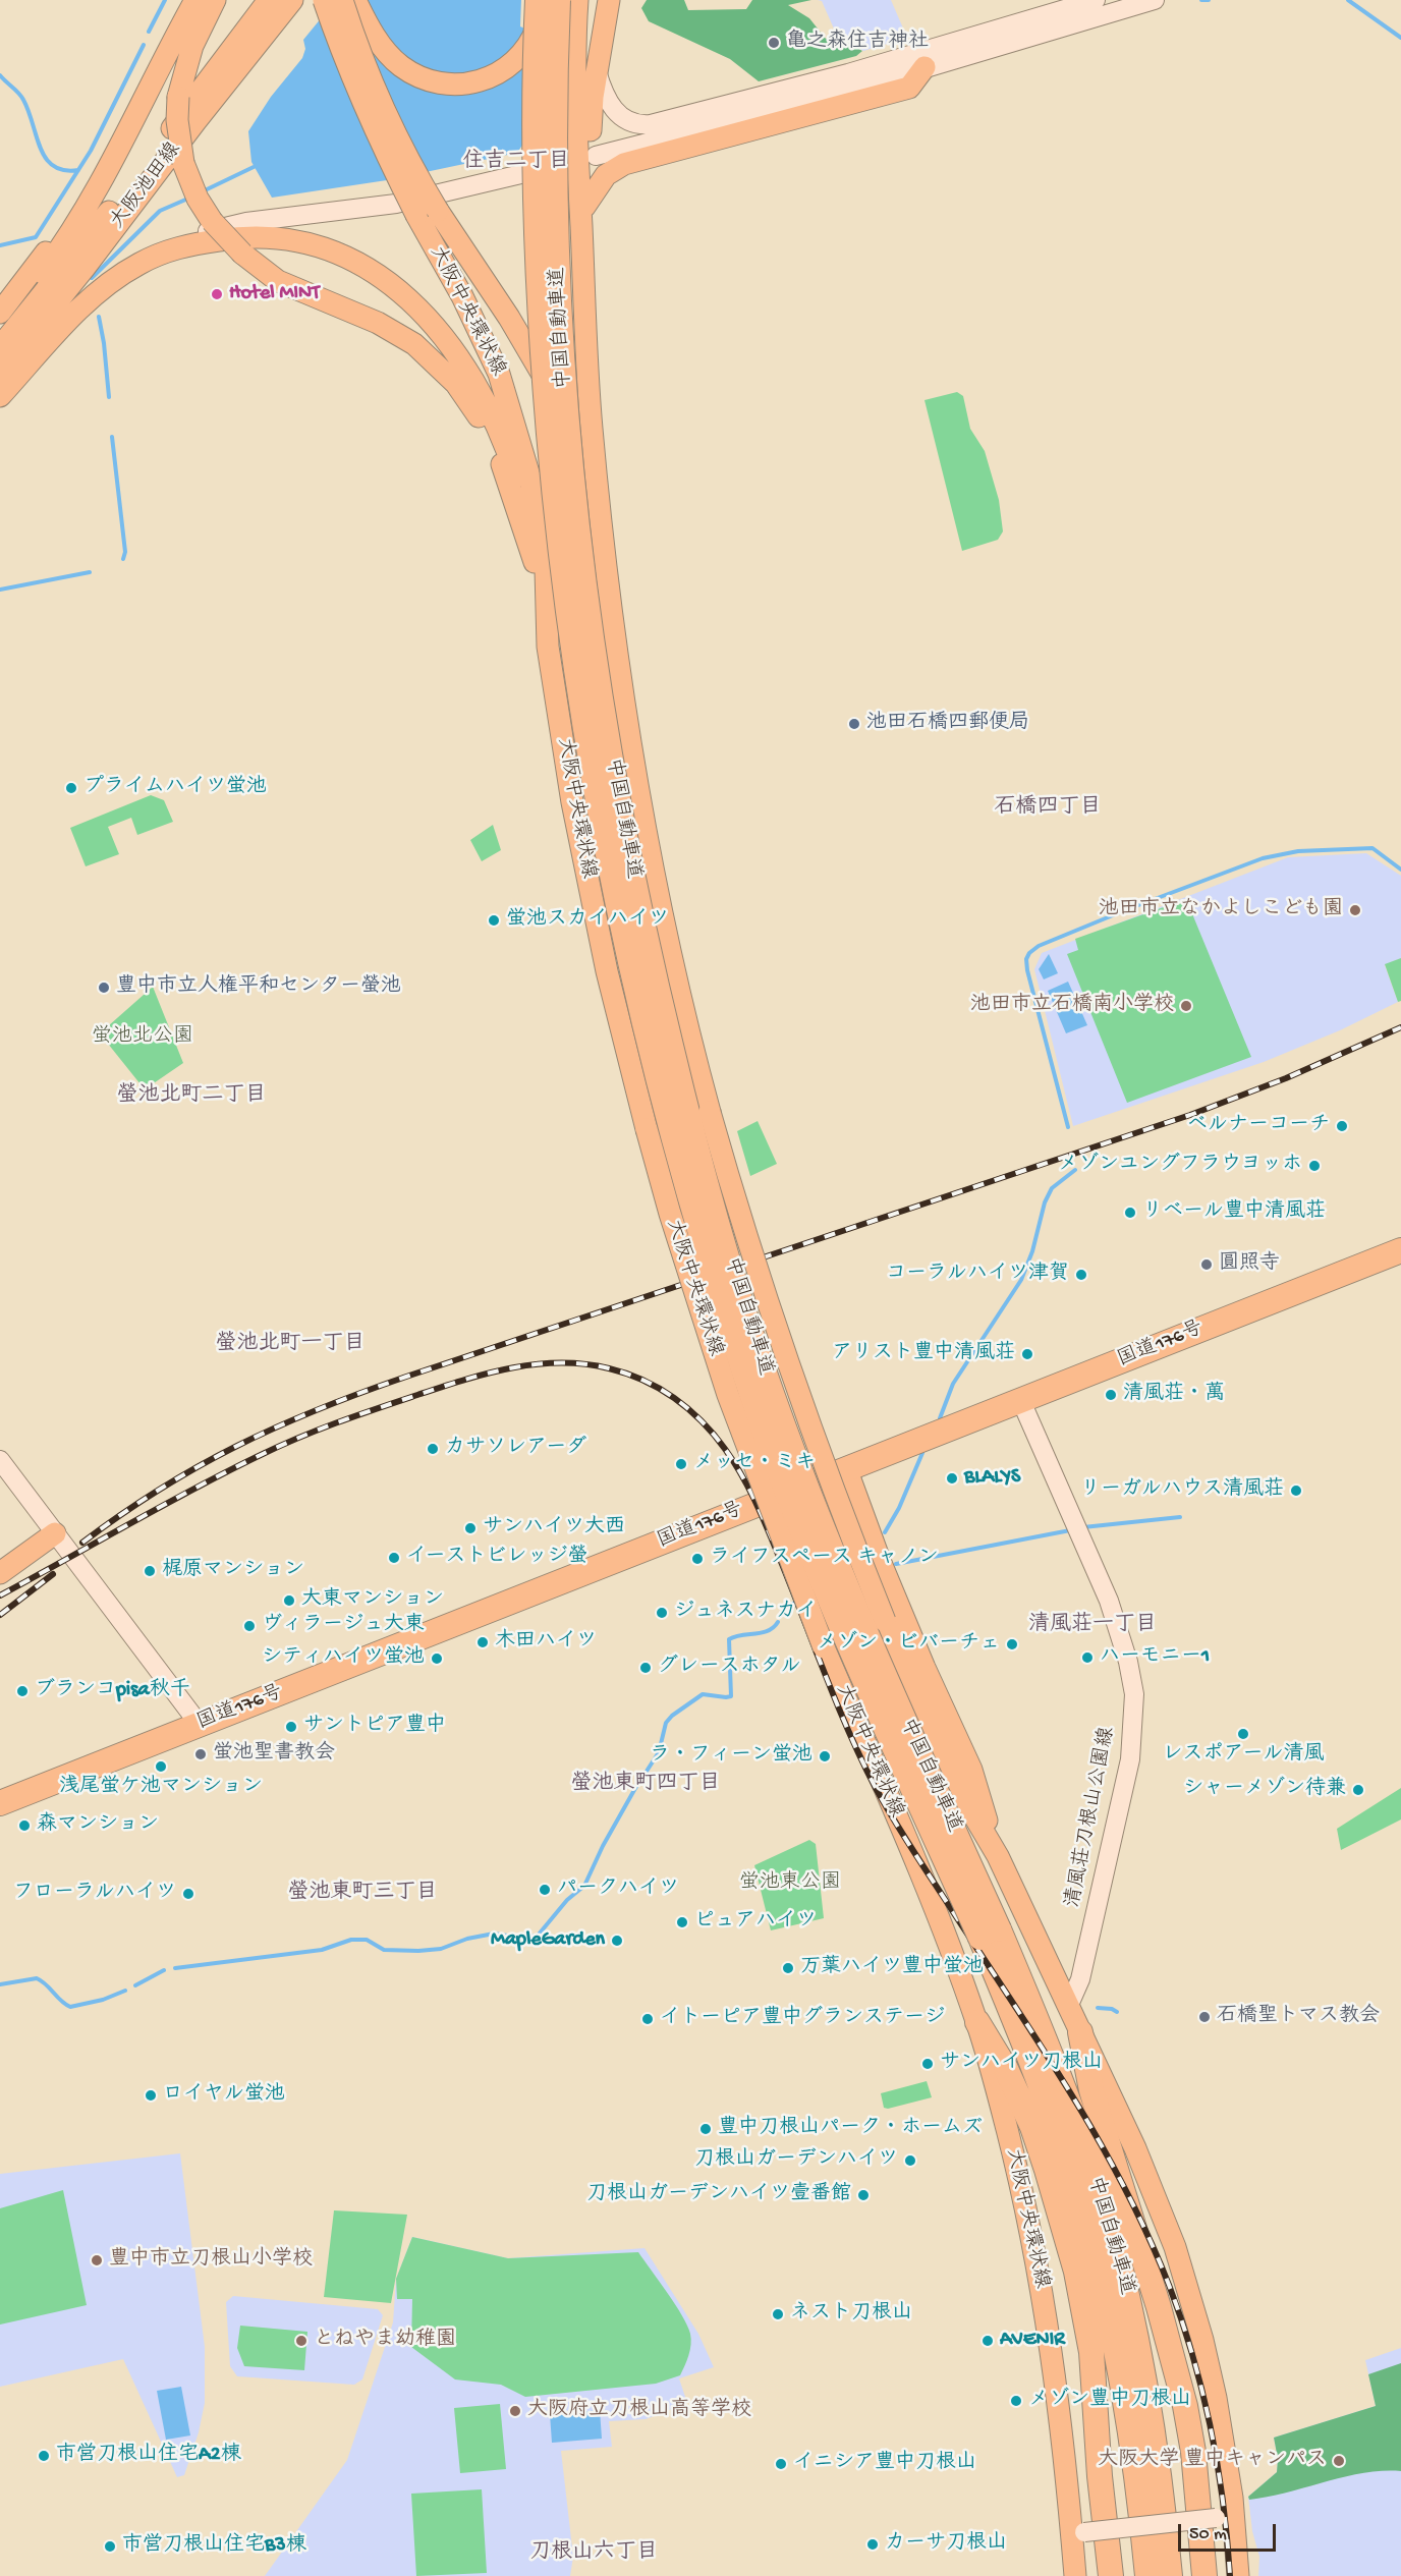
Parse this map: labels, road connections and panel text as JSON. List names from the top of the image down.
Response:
{
  "streets": {
    "highway": ["中国自動車道", "国道176号"],
    "main road": ["大阪池田線", "大阪中央環状線"],
    "street": ["清風荘刀根山公園線"]
  },
  "crossings": [
    ["大阪中央環状線", "清風荘刀根山公園線"],
    ["国道176号", "清風荘刀根山公園線"]
  ],
  "districts": [
    "住吉二丁目",
    "石橋四丁目",
    "螢池北町二丁目",
    "螢池北町一丁目",
    "清風荘一丁目",
    "螢池東町四丁目",
    "螢池東町三丁目",
    "刀根山六丁目"
  ],
  "parks": ["蛍池北公園", "蛍池東公園"],
  "places": [
    "亀之森住吉神社",
    "Hotel MINT",
    "池田石橋四郵便局",
    "プライムハイツ蛍池",
    "池田市立なかよしこども園",
    "蛍池スカイハイツ",
    "豊中市立人権平和センター螢池",
    "池田市立石橋南小学校",
    "ベルナーコーチ",
    "メゾンユングフラウヨッホ",
    "リベール豊中清風荘",
    "圓照寺",
    "コーラルハイツ津賀",
    "アリスト豊中清風荘",
    "清風荘・萬",
    "カサソレアーダ",
    "メッセ・ミキ",
    "BLALYS",
    "リーガルハウス清風荘",
    "サンハイツ大西",
    "イーストビレッジ螢",
    "ライフスペース キャノン",
    "梶原マンション",
    "大東マンション",
    "ジュネスナカイ",
    "ヴィラージュ大東",
    "木田ハイツ",
    "メゾン・ビバーチェ",
    "ハーモニー1",
    "シティハイツ蛍池",
    "グレースホタル",
    "ブランコpisa秋千",
    "サントピア豊中",
    "レスポアール清風",
    "蛍池聖書教会",
    "ラ・フィーン蛍池",
    "浅尾蛍ケ池マンション",
    "シャーメゾン待兼",
    "森マンション",
    "パークハイツ",
    "フローラルハイツ",
    "ピュアハイツ",
    "MapleGarden",
    "万葉ハイツ豊中蛍池",
    "石橋聖トマス教会",
    "イトーピア豊中グランステージ",
    "サンハイツ刀根山",
    "ロイヤル蛍池",
    "豊中刀根山パーク・ホームズ",
    "刀根山ガーデンハイツ",
    "刀根山ガーデンハイツ壹番館",
    "豊中市立刀根山小学校",
    "ネスト刀根山",
    "とねやま幼稚園",
    "AVENIR",
    "メゾン豊中刀根山",
    "大阪府立刀根山高等学校",
    "市営刀根山住宅A2棟",
    "大阪大学 豊中キャンパス",
    "イニシア豊中刀根山",
    "カーサ刀根山",
    "市営刀根山住宅B3棟"
  ],
  "scale_bar": "50 m"
}
